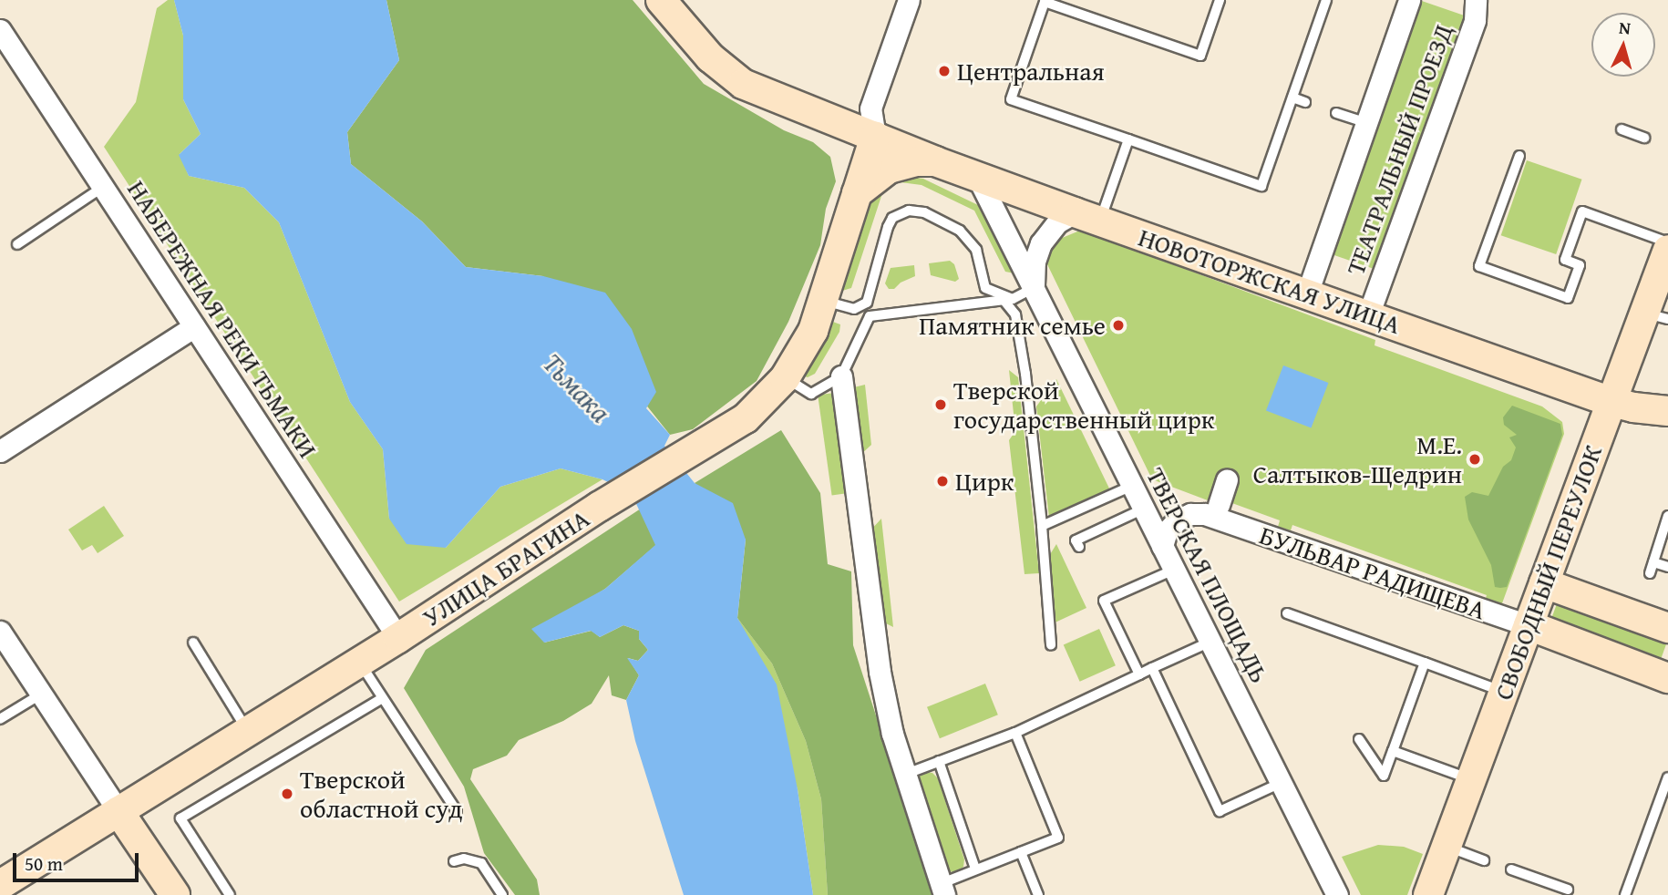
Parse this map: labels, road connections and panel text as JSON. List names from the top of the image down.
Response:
{
  "streets": {
    "street": [
      "ТЕАТРАЛЬНЫЙ ПРОЕЗД",
      "НОВОТОРЖСКАЯ УЛИЦА",
      "НАБЕРЕЖНАЯ РЕКИ ТЬМАКИ",
      "УЛИЦА БРАГИНА",
      "БУЛЬВАР РАДИЩЕВА",
      "СВОБОДНЫЙ ПЕРЕУЛОК",
      "ТВЕРСКАЯ ПЛОЩАДЬ"
    ]
  },
  "crossings": [
    ["ТЕАТРАЛЬНЫЙ ПРОЕЗД", "НОВОТОРЖСКАЯ УЛИЦА"],
    ["НОВОТОРЖСКАЯ УЛИЦА", "УЛИЦА БРАГИНА"],
    ["НОВОТОРЖСКАЯ УЛИЦА", "СВОБОДНЫЙ ПЕРЕУЛОК"],
    ["НОВОТОРЖСКАЯ УЛИЦА", "ТВЕРСКАЯ ПЛОЩАДЬ"],
    ["НАБЕРЕЖНАЯ РЕКИ ТЬМАКИ", "УЛИЦА БРАГИНА"],
    ["БУЛЬВАР РАДИЩЕВА", "СВОБОДНЫЙ ПЕРЕУЛОК"],
    ["БУЛЬВАР РАДИЩЕВА", "ТВЕРСКАЯ ПЛОЩАДЬ"]
  ],
  "water": ["Тьмака"],
  "places": [
    "Центральная",
    "Памятник семье",
    "Тверской государственный цирк",
    "М.Е. Салтыков-Щедрин",
    "Цирк",
    "Тверской областной суд"
  ],
  "scale_bar": "50 m",
  "north": "top"
}
